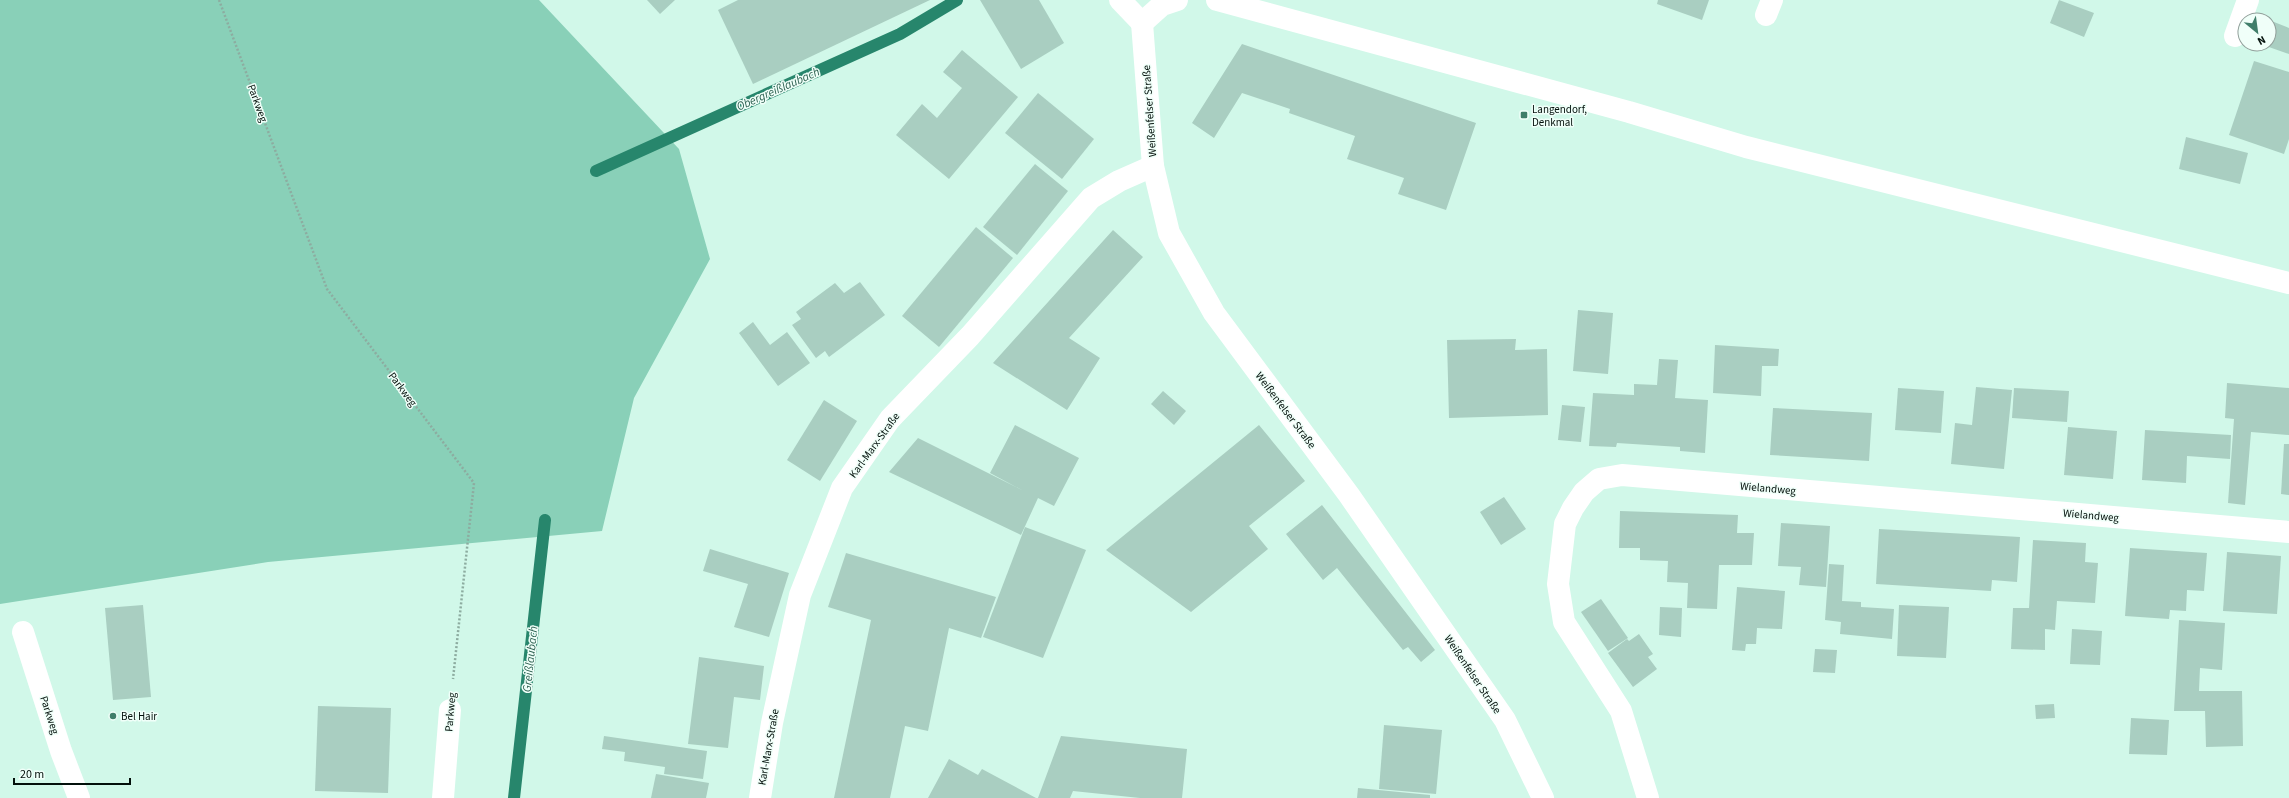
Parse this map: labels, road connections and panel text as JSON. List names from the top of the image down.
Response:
{
  "streets": {
    "street": [
      "Parkweg",
      "Weißenfelser Straße",
      "Karl-Marx-Straße",
      "Wielandweg"
    ]
  },
  "crossings": [
    ["Weißenfelser Straße", "Karl-Marx-Straße"]
  ],
  "water": ["Obergreißlaubach", "Greißlaubach"],
  "places": {
    "transit": ["Langendorf, Denkmal"],
    "other": ["Bel Hair"]
  },
  "scale_bar": "20 m",
  "north": "bottom right"
}
